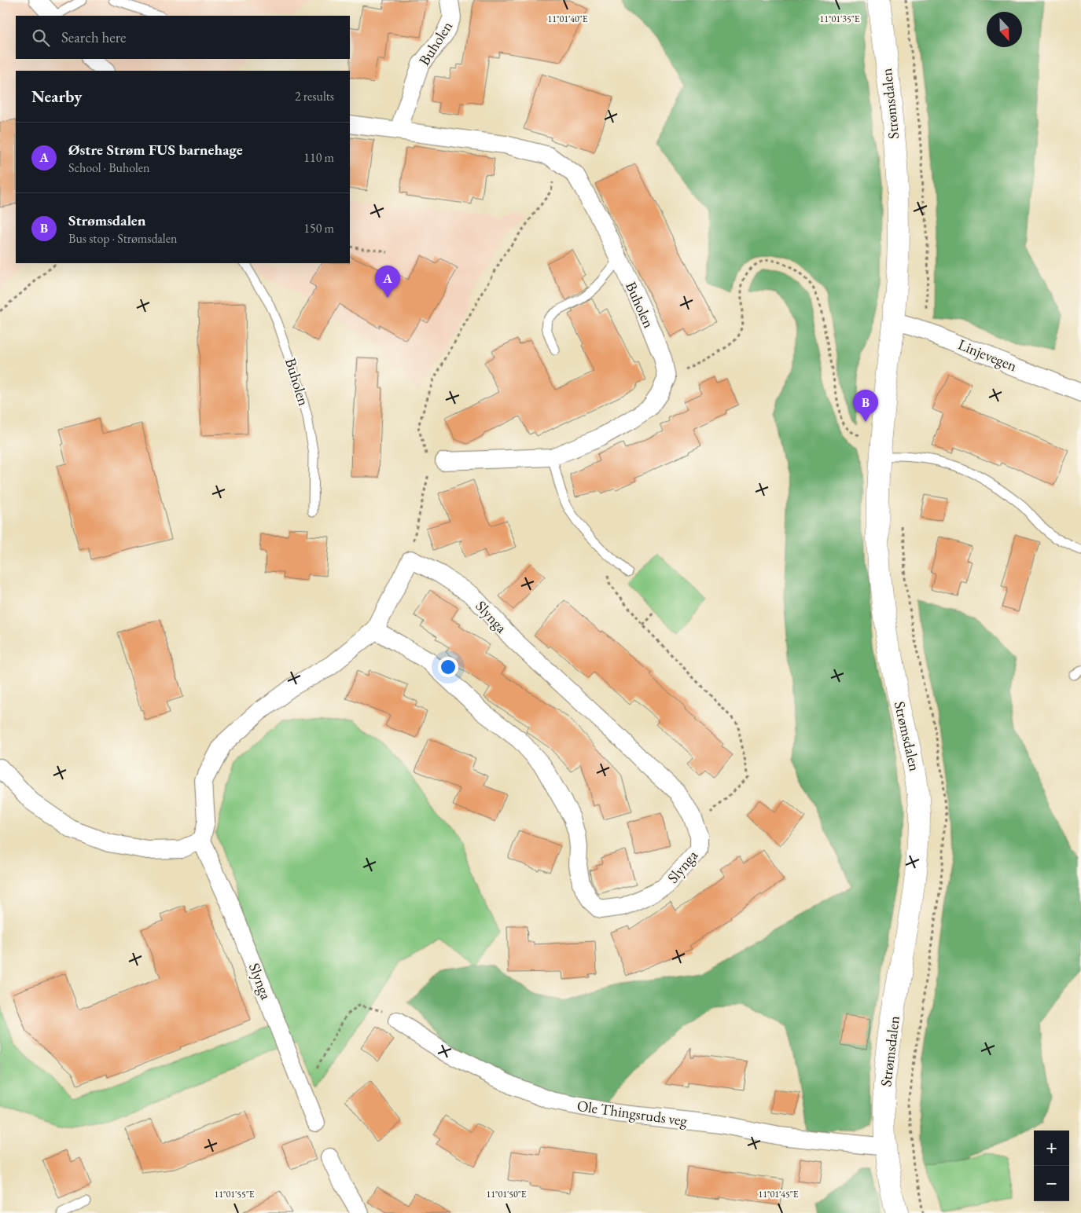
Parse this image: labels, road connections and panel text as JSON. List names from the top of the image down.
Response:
{
  "streets": {
    "main road": ["Strømsdalen"],
    "street": [
      "Buholen",
      "Linjevegen",
      "Slynga",
      "Ole Thingsruds veg"
    ]
  },
  "crossings": [
    ["Strømsdalen", "Linjevegen"],
    ["Strømsdalen", "Ole Thingsruds veg"]
  ],
  "north": "bottom",
  "page": {
    "search": "Search here",
    "heading": ["Nearby", "2 results"],
    "list": [
      {
        "mark": "A",
        "name": "Østre Strøm FUS barnehage",
        "note": "School · Buholen",
        "value": "110 m"
      },
      {
        "mark": "B",
        "name": "Strømsdalen",
        "note": "Bus stop · Strømsdalen",
        "value": "150 m"
      }
    ],
    "pins": ["A", "B"],
    "map_buttons": ["+", "−"]
  },
  "coordinates": [
    "11°01'35\"E",
    "11°01'40\"E",
    "11°01'55\"E",
    "11°01'50\"E",
    "11°01'45\"E"
  ]
}
